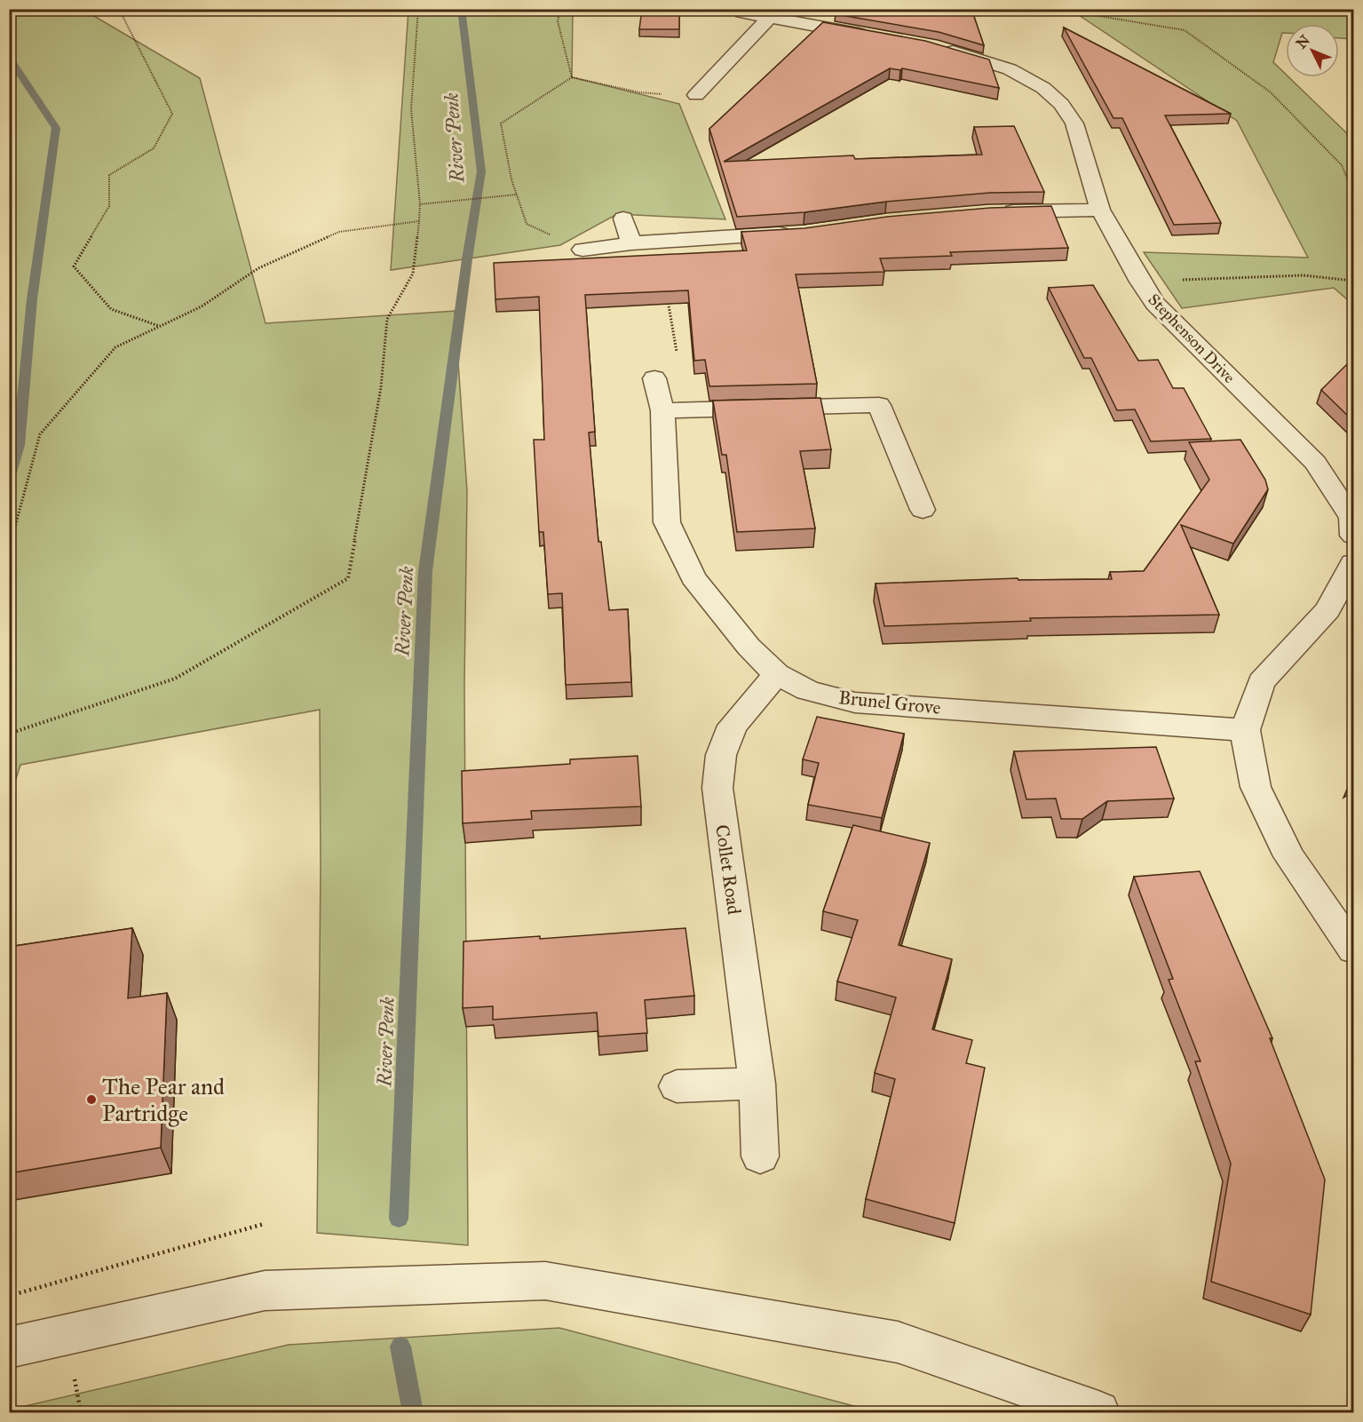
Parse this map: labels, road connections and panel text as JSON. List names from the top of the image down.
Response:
{
  "streets": {
    "street": ["Stephenson Drive", "Brunel Grove", "Collet Road"]
  },
  "crossings": [
    ["Brunel Grove", "Collet Road"]
  ],
  "water": ["River Penk"],
  "places": ["The Pear and Partridge"],
  "north": "top left"
}
